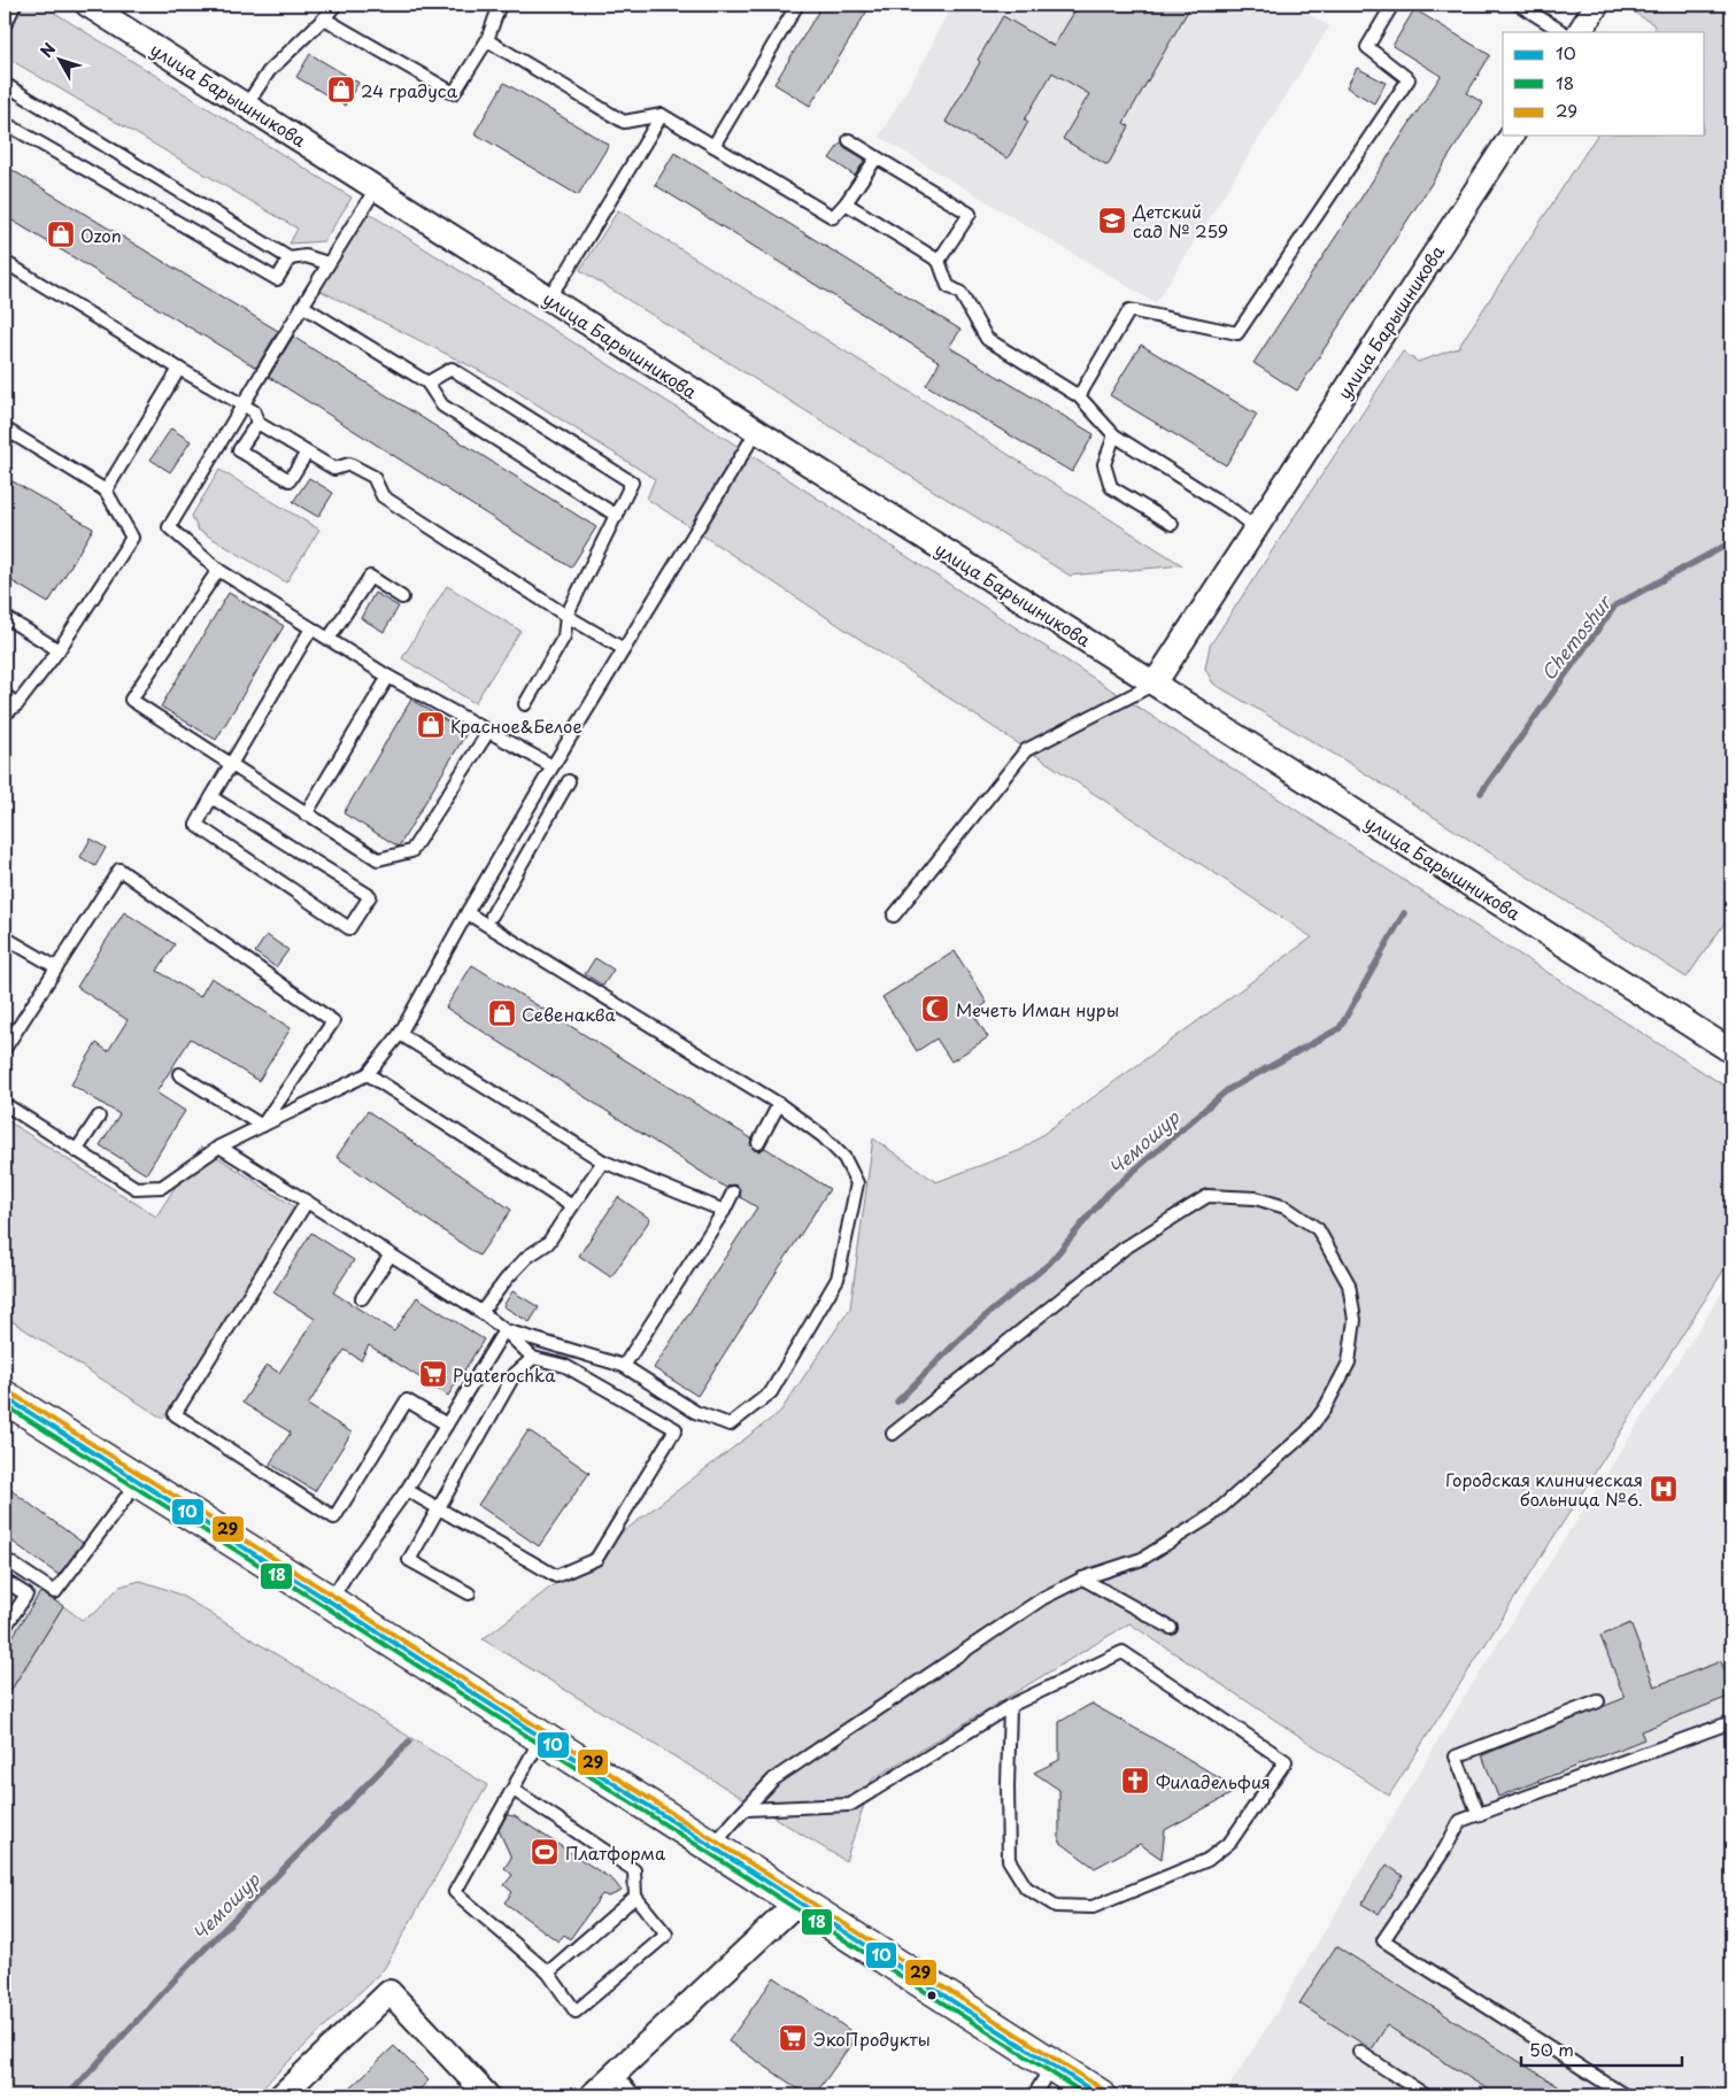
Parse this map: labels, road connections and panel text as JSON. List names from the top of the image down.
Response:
{
  "streets": {
    "street": ["улица Барышникова"]
  },
  "water": ["Chemoshur", "Чемошур"],
  "places": {
    "shop": [
      "24 градуса",
      "Ozon",
      "Красное&Белое",
      "Севенаква"
    ],
    "school or university": ["Детский сад № 259"],
    "mosque": ["Мечеть Иман нуры"],
    "supermarket": ["Pyaterochka", "ЭкоПродукты"],
    "hospital": ["Городская клиническая больница №6."],
    "church": ["Филадельфия"],
    "sports": ["Платформа"]
  },
  "lines": ["transit line 29", "transit line 10", "transit line 18"],
  "legend": ["10", "18", "29"],
  "scale_bar": "50 m",
  "north": "top left"
}
